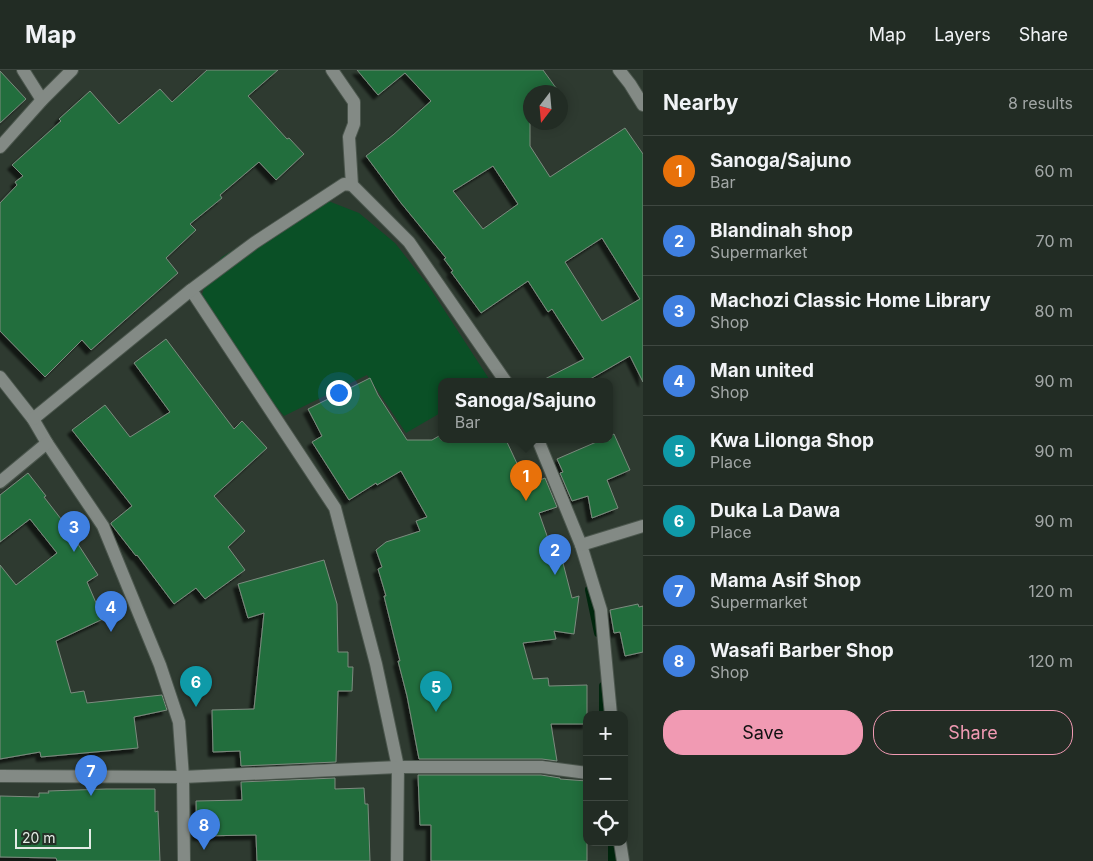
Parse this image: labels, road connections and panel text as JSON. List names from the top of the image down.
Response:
{
  "scale_bar": "20 m",
  "north": "bottom",
  "page": {
    "header": "Map",
    "nav": ["Map", "Layers", "Share"],
    "heading": ["Nearby", "8 results"],
    "list": [
      {
        "mark": "1",
        "name": "Sanoga/Sajuno",
        "note": "Bar",
        "value": "60 m"
      },
      {
        "mark": "2",
        "name": "Blandinah shop",
        "note": "Supermarket",
        "value": "70 m"
      },
      {
        "mark": "3",
        "name": "Machozi Classic Home Library",
        "note": "Shop",
        "value": "80 m"
      },
      {
        "mark": "4",
        "name": "Man united",
        "note": "Shop",
        "value": "90 m"
      },
      {
        "mark": "5",
        "name": "Kwa Lilonga Shop",
        "note": "Place",
        "value": "90 m"
      },
      {
        "mark": "6",
        "name": "Duka La Dawa",
        "note": "Place",
        "value": "90 m"
      },
      {
        "mark": "7",
        "name": "Mama Asif Shop",
        "note": "Supermarket",
        "value": "120 m"
      },
      {
        "mark": "8",
        "name": "Wasafi Barber Shop",
        "note": "Shop",
        "value": "120 m"
      }
    ],
    "popup": ["Sanoga/Sajuno", "Bar"],
    "pins": [
      "1",
      "3",
      "2",
      "4",
      "6",
      "5",
      "7",
      "8"
    ],
    "buttons": ["Save", "Share"],
    "map_buttons": ["+", "−"],
    "scale": "20 m"
  }
}
